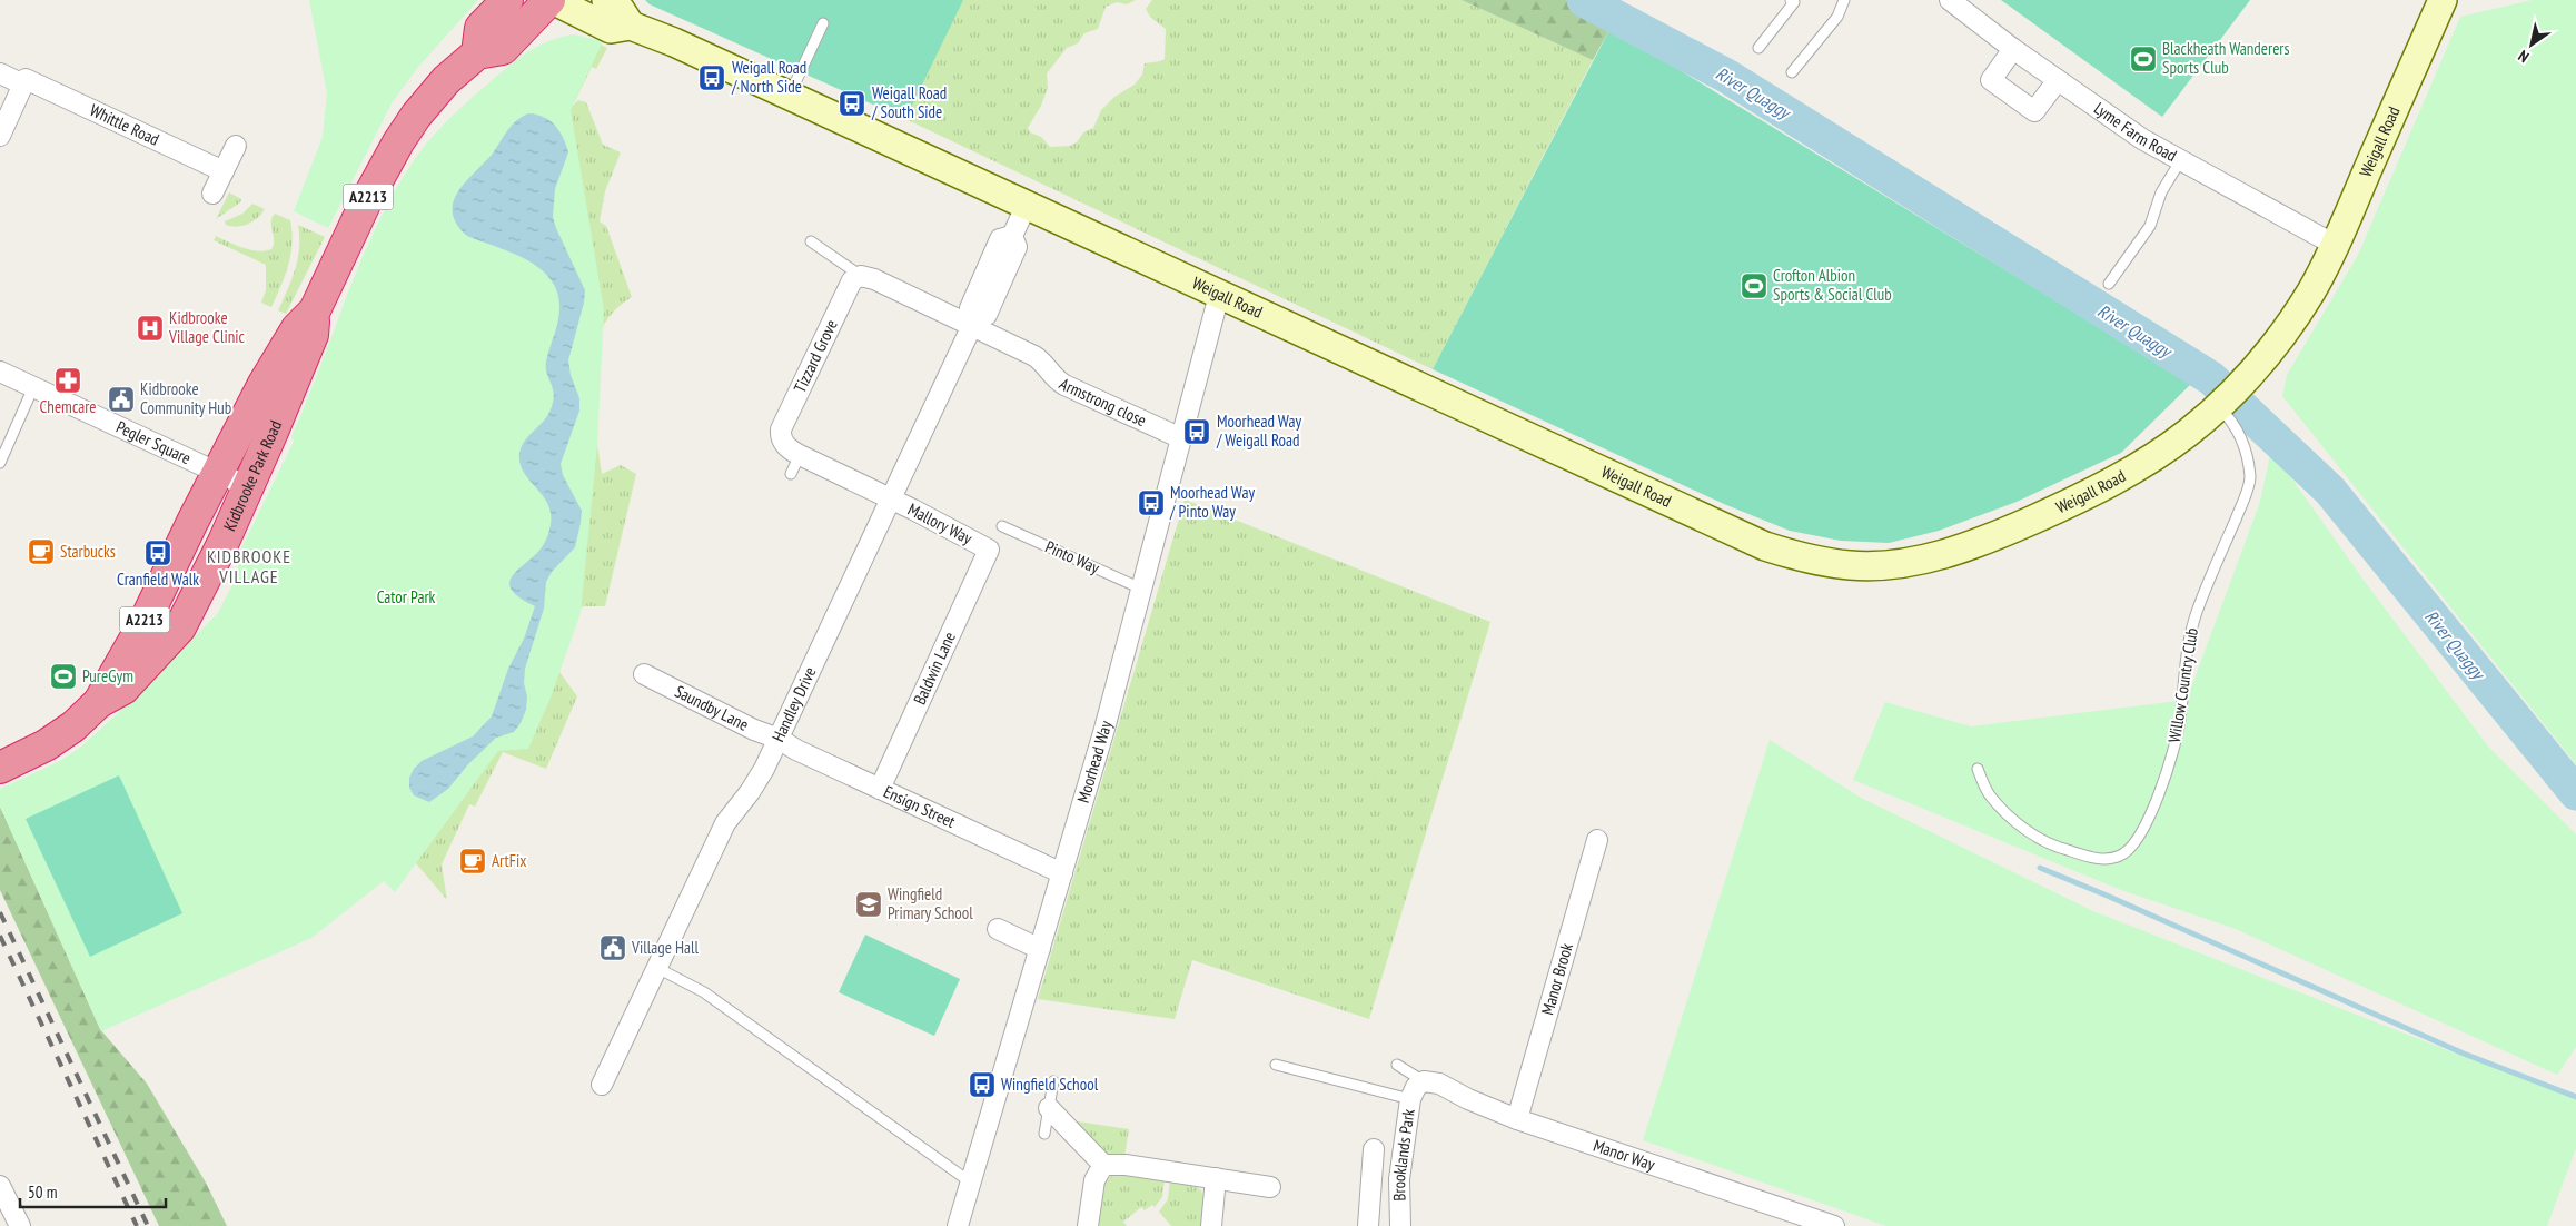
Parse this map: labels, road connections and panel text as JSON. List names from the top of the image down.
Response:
{
  "streets": {
    "highway": ["A2213", "Kidbrooke Park Road"],
    "street": [
      "Whittle Road",
      "Lyme Farm Road",
      "Weigall Road",
      "Tizzard Grove",
      "Armstrong close",
      "Pegler Square",
      "Mallory Way",
      "Baldwin Lane",
      "Handley Drive",
      "Saundby Lane",
      "Moorhead Way",
      "Ensign Street",
      "Manor Brook",
      "Manor Way",
      "Brooklands Park"
    ],
    "lane": ["Pinto Way", "Willow Country Club"]
  },
  "crossings": [
    ["Lyme Farm Road", "Weigall Road"],
    ["Weigall Road", "Willow Country Club"],
    ["Weigall Road", "Handley Drive"],
    ["Weigall Road", "Moorhead Way"],
    ["Tizzard Grove", "Mallory Way"],
    ["Tizzard Grove", "Handley Drive"],
    ["Armstrong close", "Handley Drive"],
    ["Armstrong close", "Moorhead Way"],
    ["Pegler Square", "Kidbrooke Park Road"],
    ["Mallory Way", "Baldwin Lane"],
    ["Mallory Way", "Handley Drive"],
    ["Pinto Way", "Moorhead Way"],
    ["Baldwin Lane", "Ensign Street"],
    ["Handley Drive", "Saundby Lane"],
    ["Handley Drive", "Ensign Street"],
    ["Saundby Lane", "Ensign Street"],
    ["Moorhead Way", "Ensign Street"],
    ["Manor Brook", "Manor Way"],
    ["Manor Way", "Brooklands Park"]
  ],
  "districts": ["KIDBROOKE VILLAGE"],
  "water": ["River Quaggy"],
  "parks": ["Cator Park"],
  "places": {
    "sports": ["Blackheath Wanderers Sports Club", "Crofton Albion Sports & Social Club", "PureGym"],
    "bus stop": [
      "Weigall Road / North Side",
      "Weigall Road / South Side",
      "Moorhead Way / Weigall Road",
      "Moorhead Way / Pinto Way",
      "Cranfield Walk",
      "Wingfield School"
    ],
    "hospital": ["Kidbrooke Village Clinic"],
    "pharmacy": ["Chemcare"],
    "public building": ["Kidbrooke Community Hub", "Village Hall"],
    "cafe": ["Starbucks", "ArtFix"],
    "school or university": ["Wingfield Primary School"]
  },
  "scale_bar": "50 m",
  "north": "bottom left"
}
